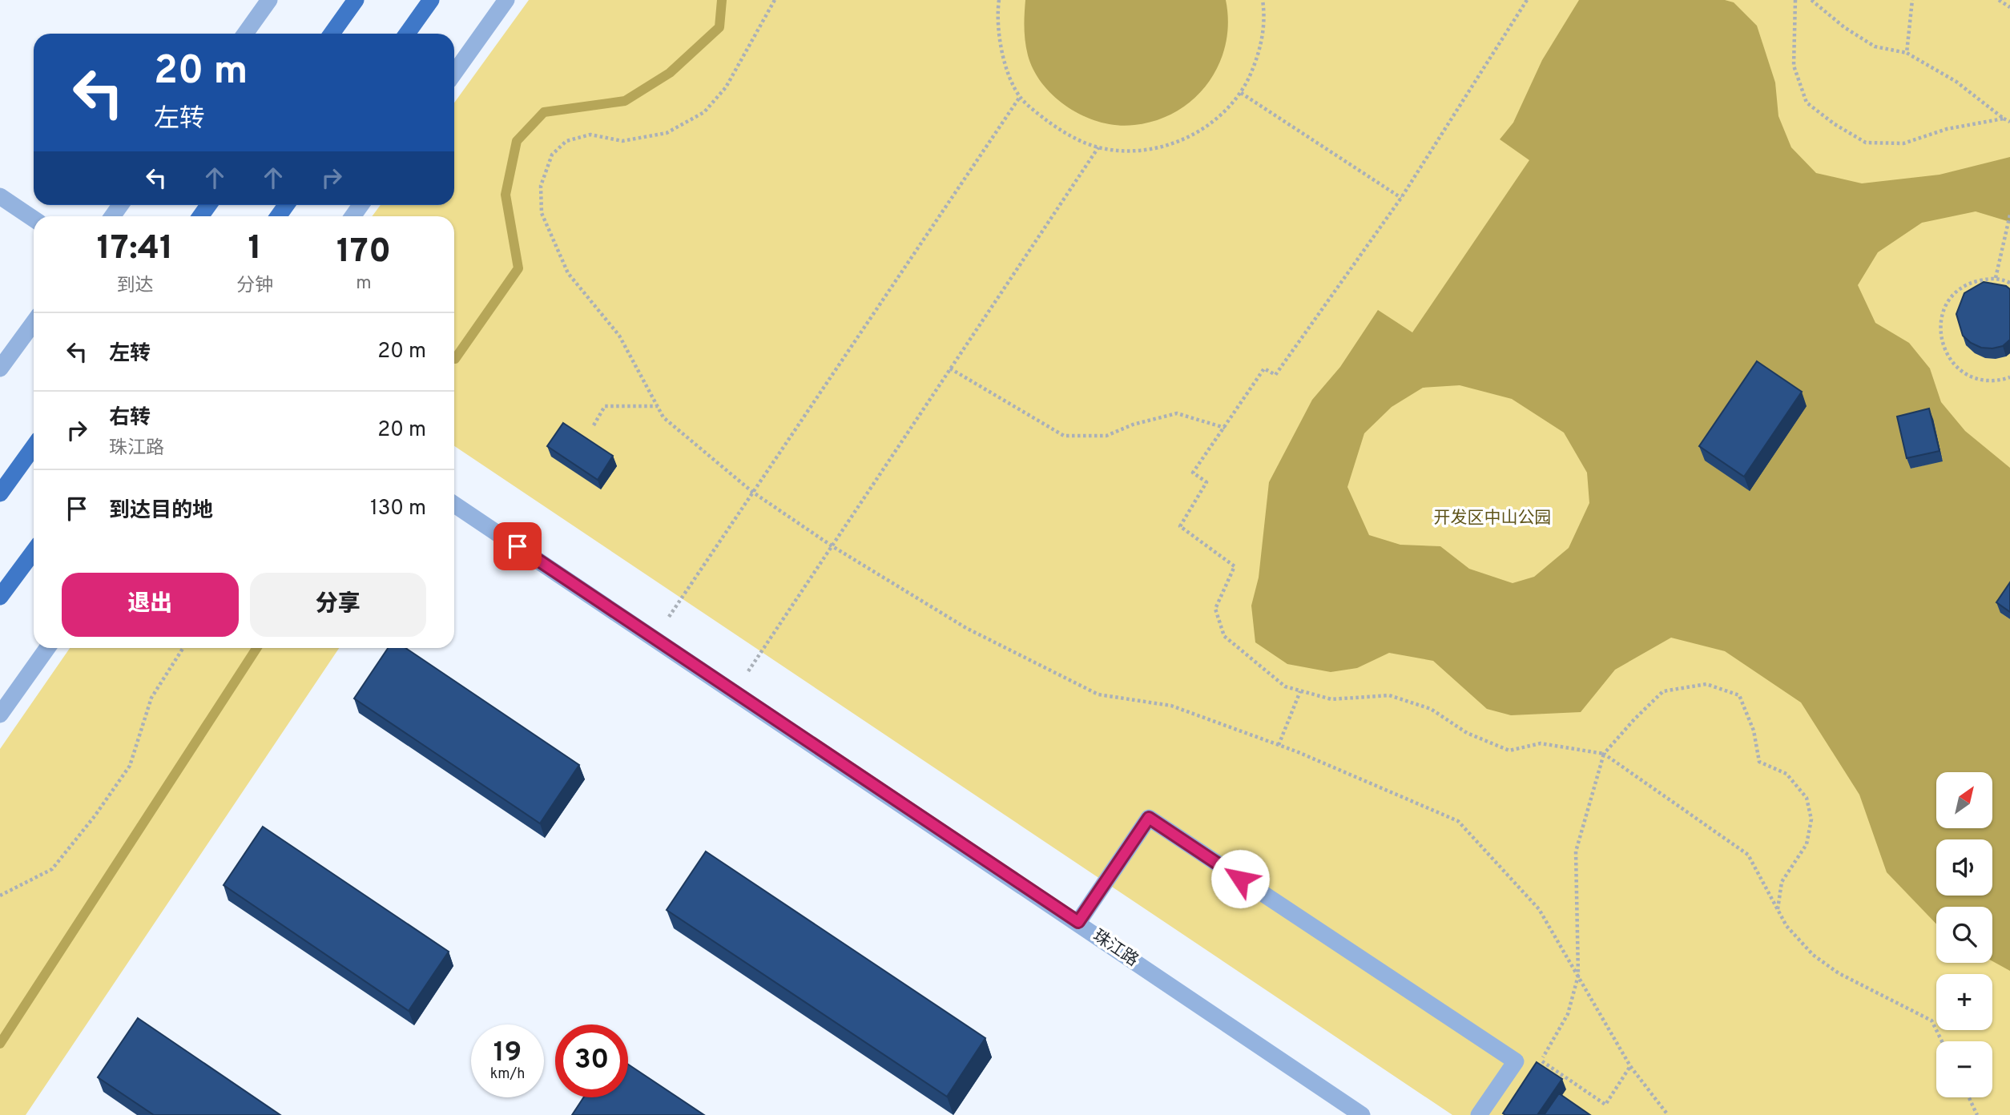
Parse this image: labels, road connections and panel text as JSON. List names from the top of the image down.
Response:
{
  "streets": {
    "street": ["珠江路"]
  },
  "parks": ["开发区中山公园"],
  "north": "top right",
  "page": {
    "turn": ["20 m", "左转"],
    "eta": [
      "17:41",
      "到达",
      "1",
      "分钟",
      "170",
      "m"
    ],
    "list": [
      {
        "name": "左转",
        "value": "20 m"
      },
      {
        "name": "右转",
        "note": "珠江路",
        "value": "20 m"
      },
      {
        "name": "到达目的地",
        "value": "130 m"
      }
    ],
    "buttons": ["退出", "分享"],
    "map_buttons": ["+", "−"],
    "speed": "19 km/h",
    "limit": "30"
  }
}
